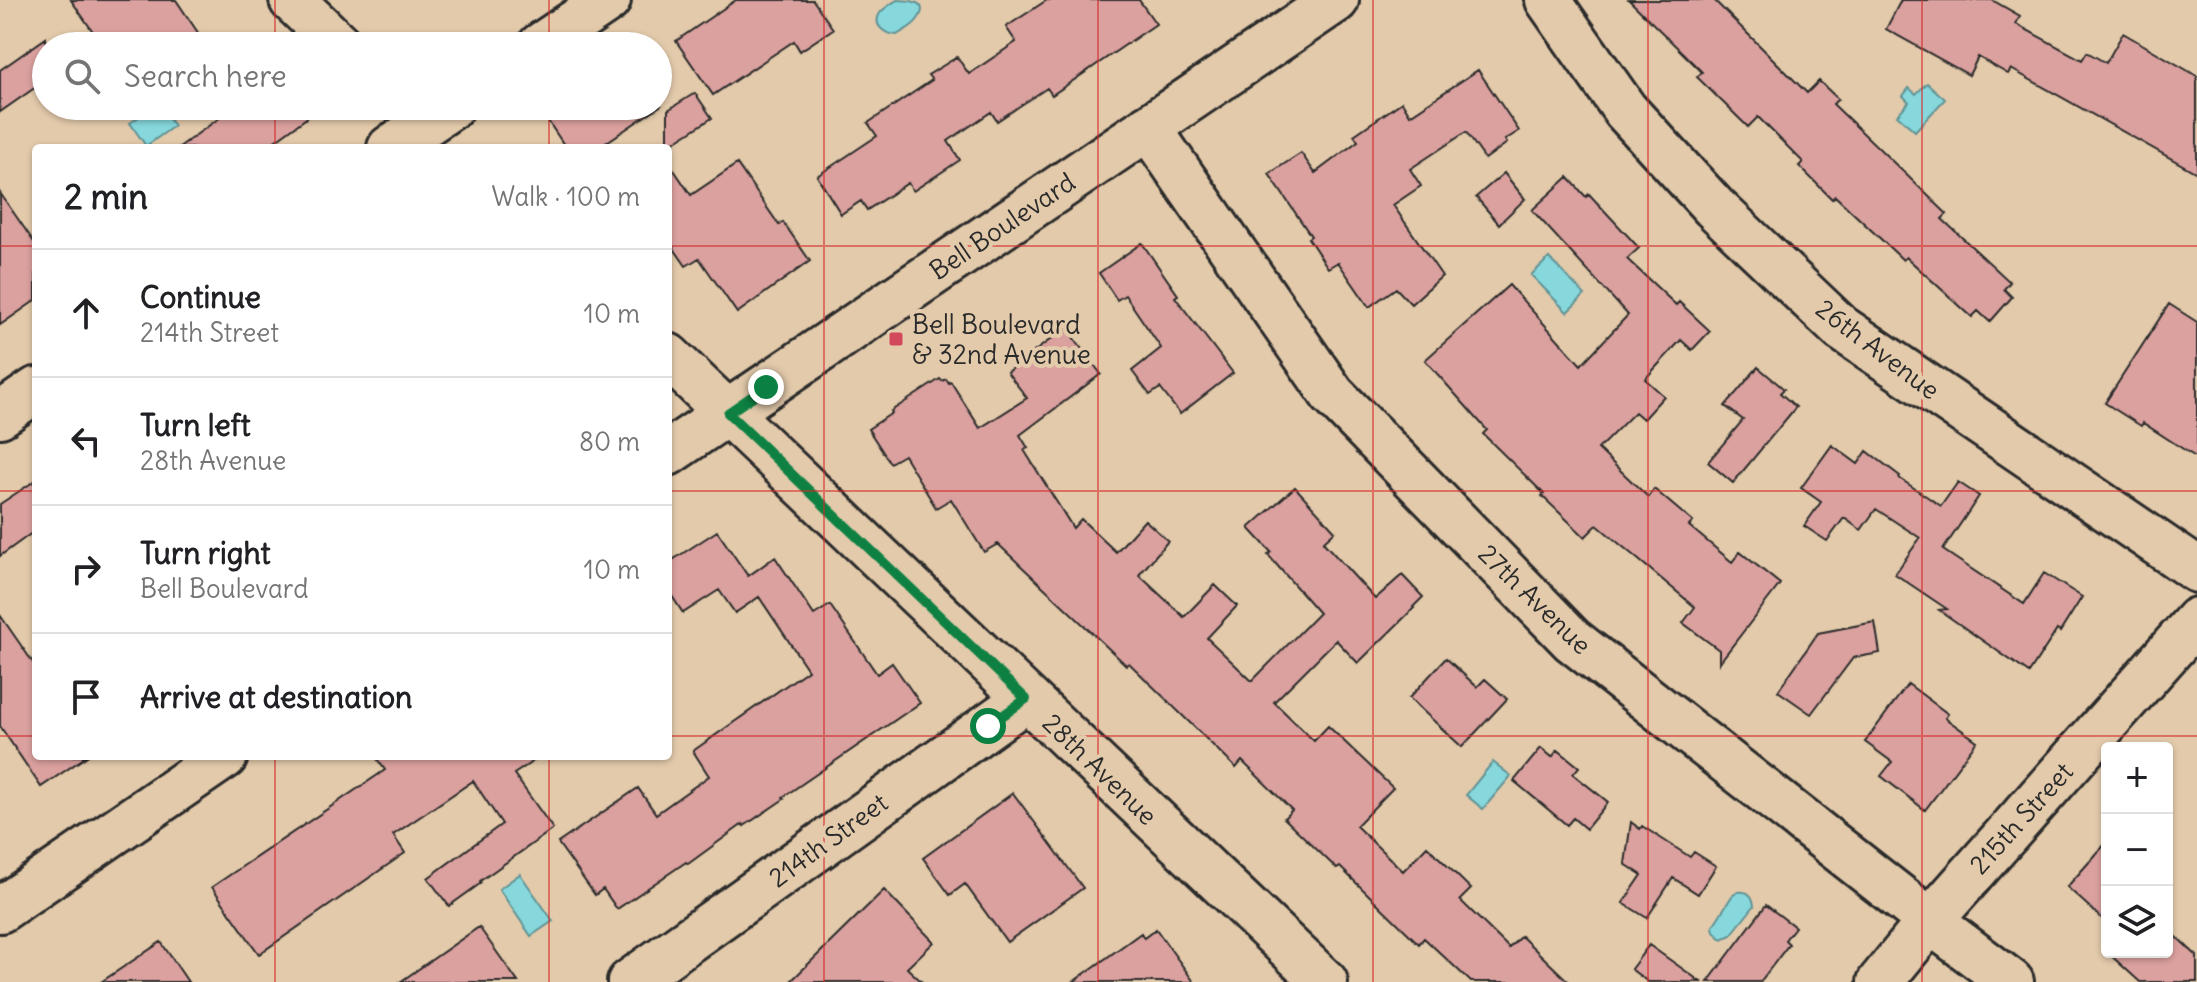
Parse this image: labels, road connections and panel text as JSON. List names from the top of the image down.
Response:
{
  "streets": {
    "street": [
      "Bell Boulevard",
      "26th Avenue",
      "27th Avenue",
      "28th Avenue",
      "215th Street",
      "214th Street"
    ]
  },
  "crossings": [
    ["Bell Boulevard", "27th Avenue"],
    ["Bell Boulevard", "28th Avenue"],
    ["27th Avenue", "215th Street"],
    ["28th Avenue", "214th Street"]
  ],
  "places": {
    "transit": ["Bell Boulevard & 32nd Avenue"]
  },
  "page": {
    "search": "Search here",
    "heading": ["2 min", "Walk · 100 m"],
    "list": [
      ["Continue", "214th Street", "10 m"],
      ["Turn left", "28th Avenue", "80 m"],
      ["Turn right", "Bell Boulevard", "10 m"],
      "Arrive at destination"
    ],
    "map_buttons": ["+", "−"]
  }
}
